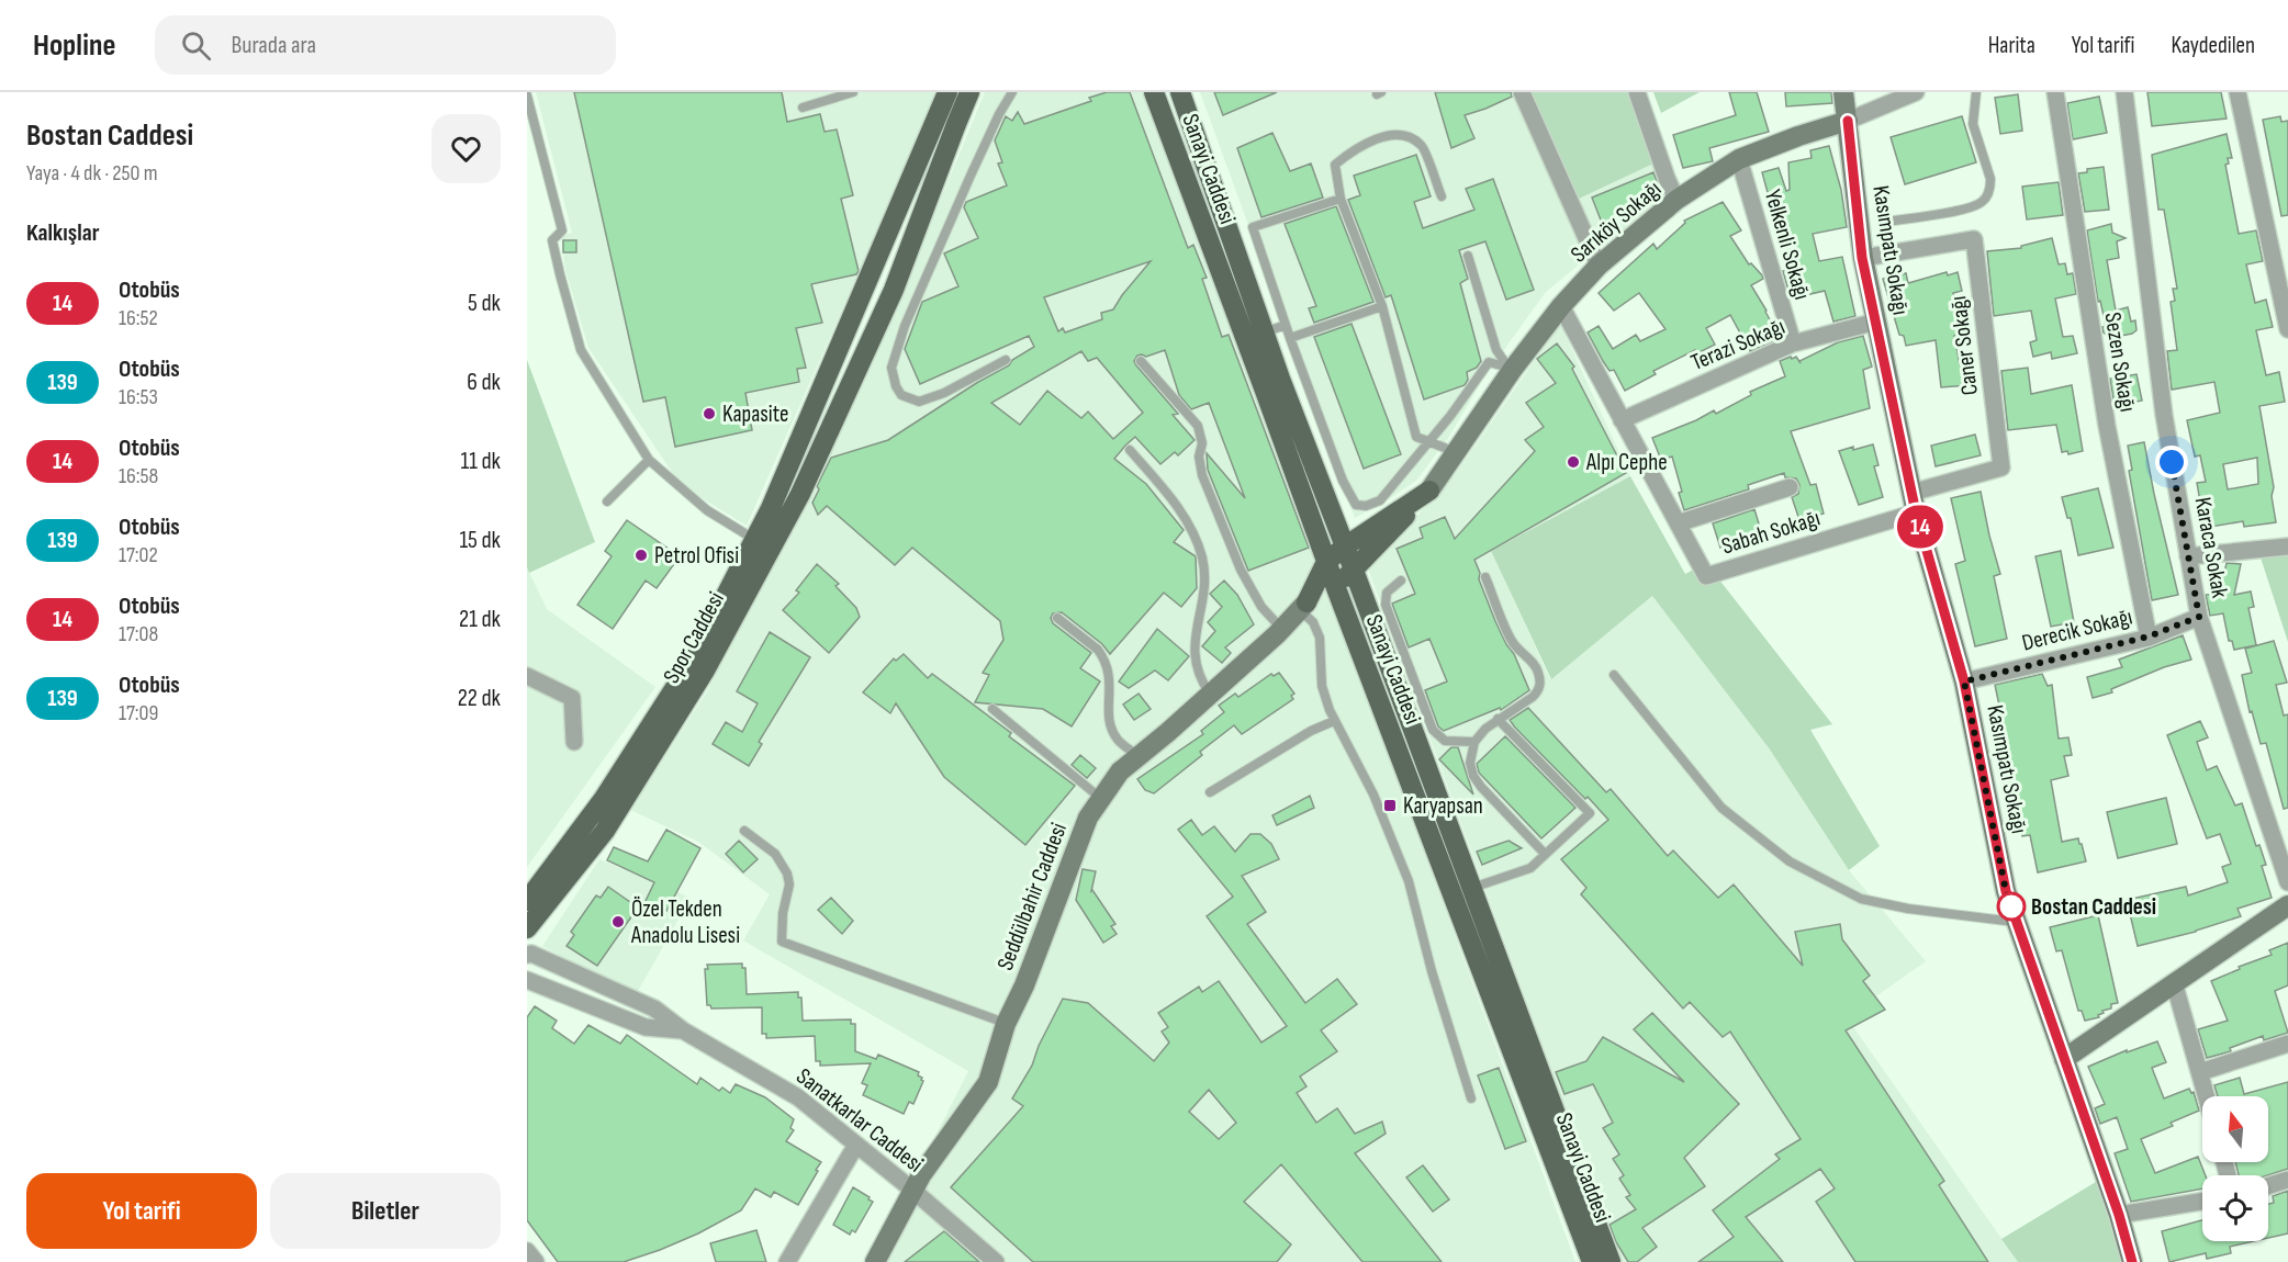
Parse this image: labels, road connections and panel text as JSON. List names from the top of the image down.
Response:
{
  "streets": {
    "main road": ["Sanayi Caddesi", "Spor Caddesi"],
    "street": [
      "Sarıköy Sokağı",
      "Yelkenli Sokağı",
      "Kasımpatı Sokağı",
      "Terazi Sokağı",
      "Caner Sokağı",
      "Sezen Sokağı",
      "Sabah Sokağı",
      "Karaca Sokak",
      "Derecik Sokağı",
      "Seddülbahir Caddesi",
      "Sanatkarlar Caddesi"
    ]
  },
  "crossings": [
    ["Sarıköy Sokağı", "Yelkenli Sokağı"],
    ["Sarıköy Sokağı", "Kasımpatı Sokağı"],
    ["Sarıköy Sokağı", "Sabah Sokağı"],
    ["Yelkenli Sokağı", "Terazi Sokağı"],
    ["Kasımpatı Sokağı", "Terazi Sokağı"],
    ["Kasımpatı Sokağı", "Caner Sokağı"],
    ["Kasımpatı Sokağı", "Sabah Sokağı"],
    ["Kasımpatı Sokağı", "Derecik Sokağı"],
    ["Terazi Sokağı", "Sabah Sokağı"],
    ["Sezen Sokağı", "Derecik Sokağı"],
    ["Karaca Sokak", "Derecik Sokağı"],
    ["Seddülbahir Caddesi", "Sanatkarlar Caddesi"]
  ],
  "places": {
    "other": [
      "Kapasite",
      "Alpı Cephe",
      "Petrol Ofisi",
      "Bostan Caddesi",
      "Özel Tekden Anadolu Lisesi"
    ],
    "transit": ["Karyapsan"]
  },
  "lines": ["bus line 14"],
  "north": "top",
  "page": {
    "header": "Hopline",
    "search": "Burada ara",
    "nav": ["Harita", "Yol tarifi", "Kaydedilen"],
    "heading": [
      ["Bostan Caddesi", "Yaya · 4 dk · 250 m"],
      "Kalkışlar"
    ],
    "on_map": "14",
    "list": [
      {
        "mark": "14",
        "name": "Otobüs",
        "note": "16:52",
        "value": "5 dk"
      },
      {
        "mark": "139",
        "name": "Otobüs",
        "note": "16:53",
        "value": "6 dk"
      },
      {
        "mark": "14",
        "name": "Otobüs",
        "note": "16:58",
        "value": "11 dk"
      },
      {
        "mark": "139",
        "name": "Otobüs",
        "note": "17:02",
        "value": "15 dk"
      },
      {
        "mark": "14",
        "name": "Otobüs",
        "note": "17:08",
        "value": "21 dk"
      },
      {
        "mark": "139",
        "name": "Otobüs",
        "note": "17:09",
        "value": "22 dk"
      }
    ],
    "buttons": ["Yol tarifi", "Biletler"]
  }
}
